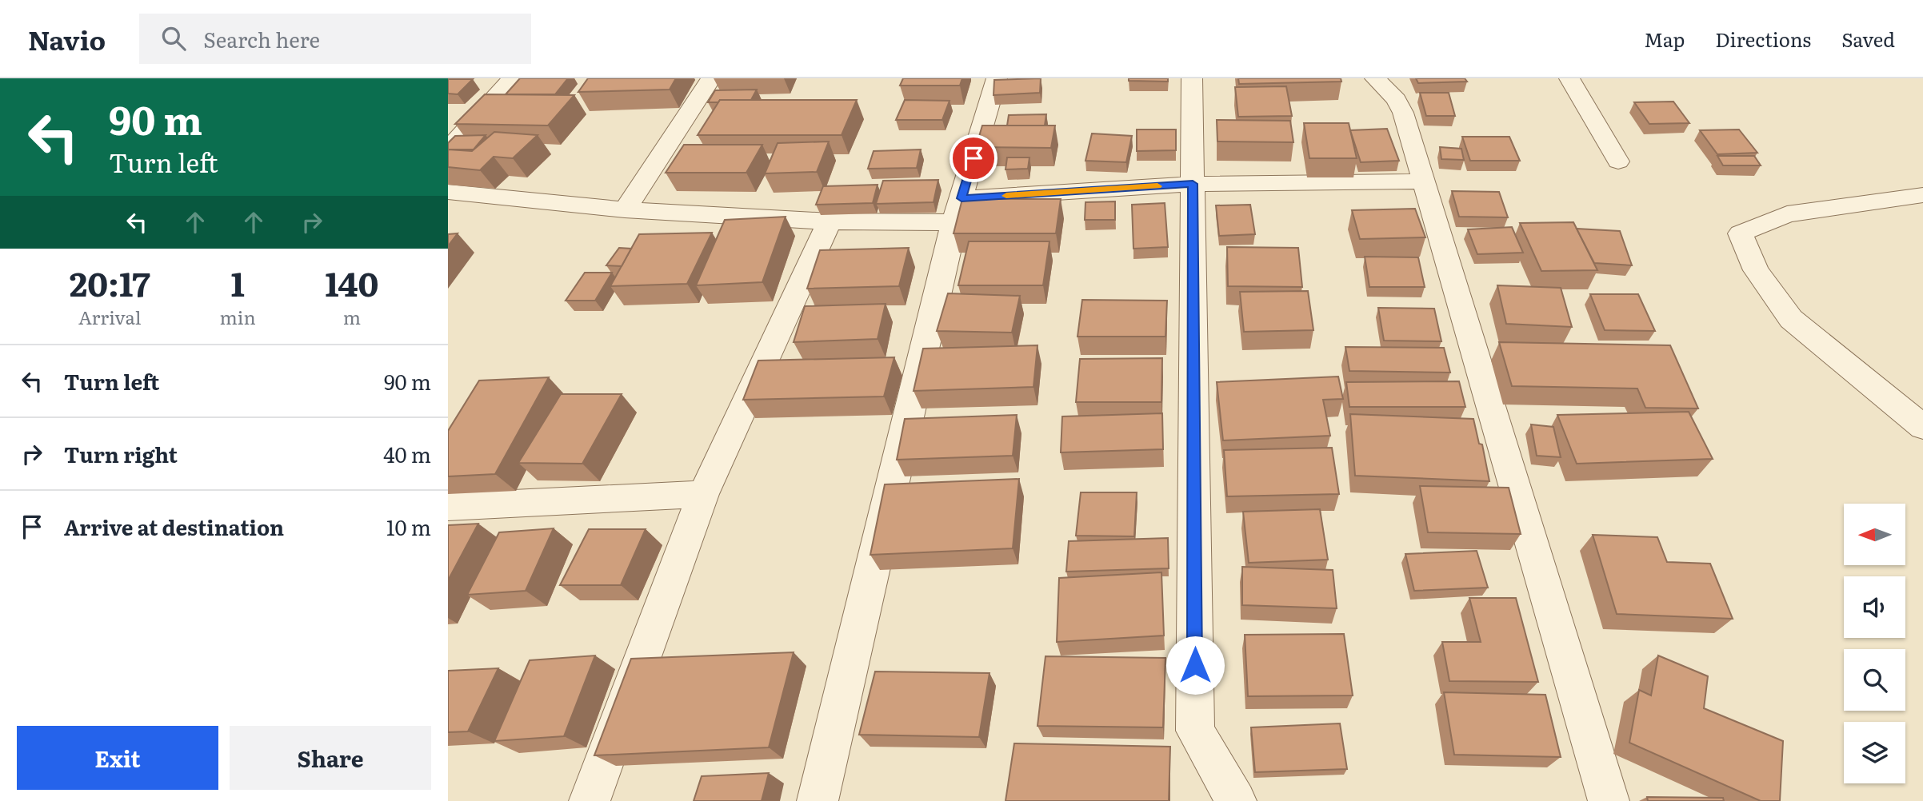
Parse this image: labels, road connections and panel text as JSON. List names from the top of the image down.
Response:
{
  "north": "left",
  "page": {
    "header": "Navio",
    "search": "Search here",
    "nav": ["Map", "Directions", "Saved"],
    "turn": ["90 m", "Turn left"],
    "eta": [
      "20:17",
      "Arrival",
      "1",
      "min",
      "140",
      "m"
    ],
    "list": [
      {
        "name": "Turn left",
        "value": "90 m"
      },
      {
        "name": "Turn right",
        "value": "40 m"
      },
      {
        "name": "Arrive at destination",
        "value": "10 m"
      }
    ],
    "buttons": ["Exit", "Share"]
  }
}
